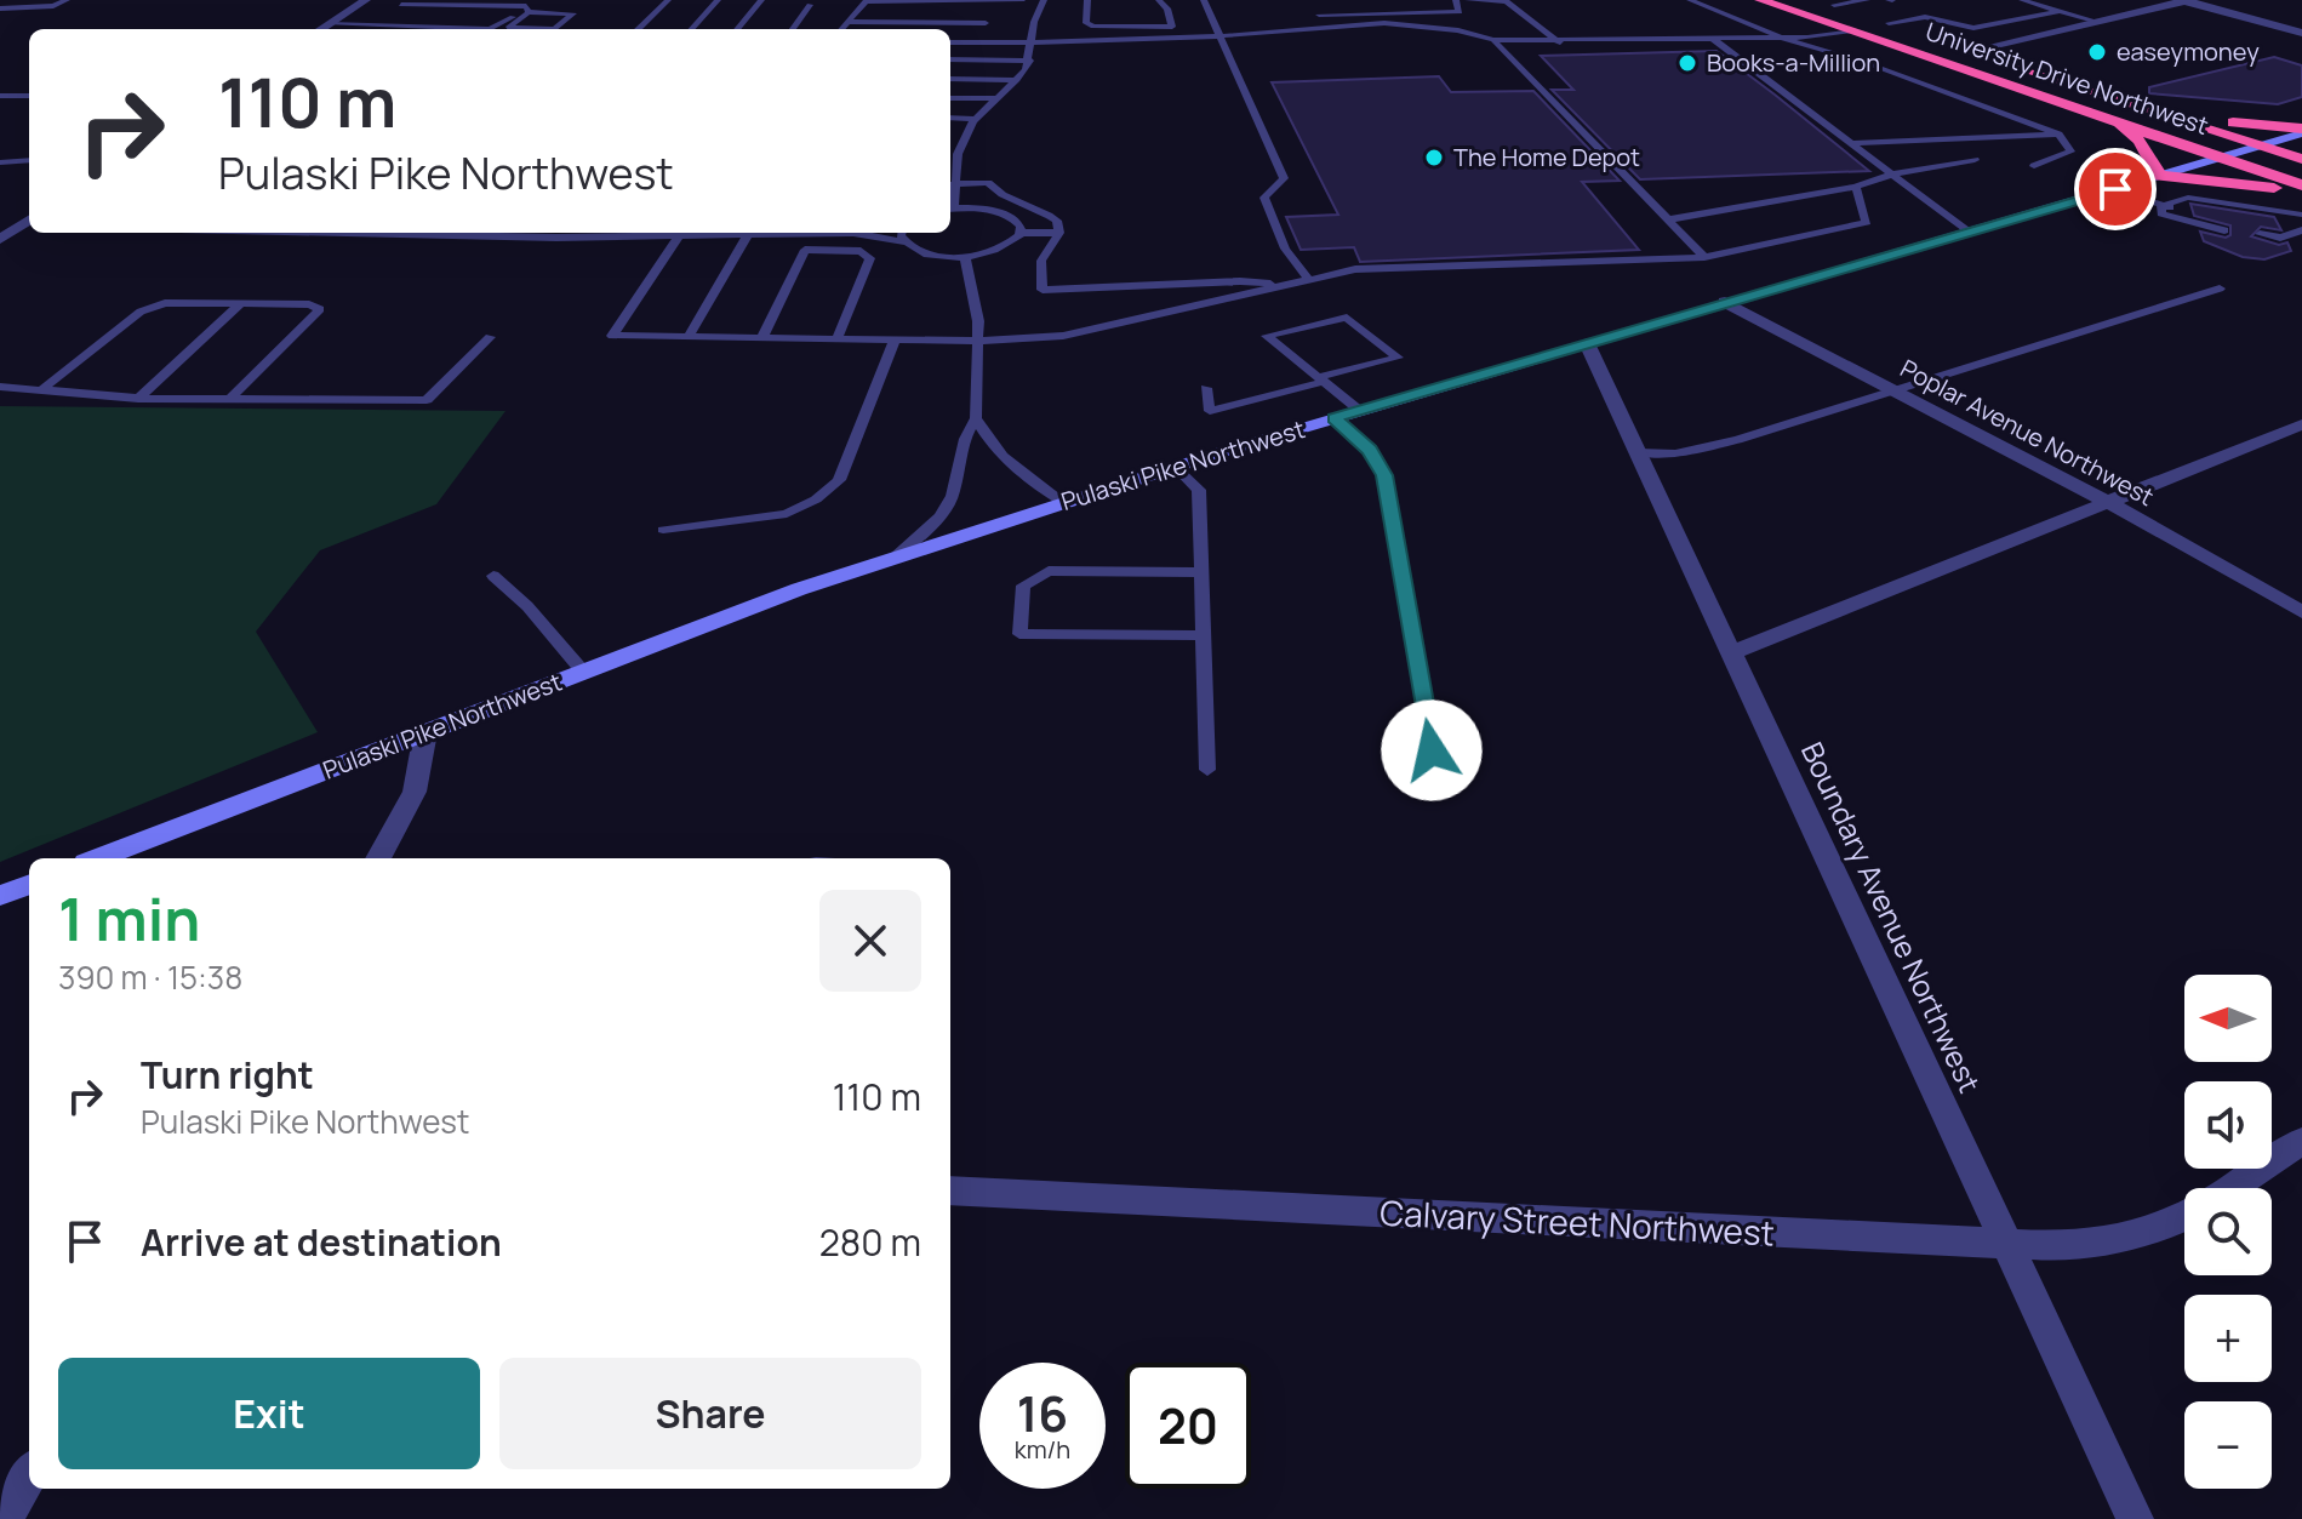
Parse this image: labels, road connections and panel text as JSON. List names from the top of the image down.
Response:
{
  "streets": {
    "highway": ["University Drive Northwest"],
    "main road": ["Pulaski Pike Northwest"],
    "street": ["Poplar Avenue Northwest", "Boundary Avenue Northwest", "Calvary Street Northwest"]
  },
  "crossings": [
    ["University Drive Northwest", "Pulaski Pike Northwest"],
    ["Poplar Avenue Northwest", "Pulaski Pike Northwest"],
    ["Pulaski Pike Northwest", "Boundary Avenue Northwest"],
    ["Boundary Avenue Northwest", "Calvary Street Northwest"]
  ],
  "places": ["easeymoney", "Books-a-Million", "The Home Depot"],
  "north": "left",
  "page": {
    "turn": ["110 m", "Pulaski Pike Northwest"],
    "heading": ["1 min", "390 m · 15:38"],
    "map_buttons": ["+", "−"],
    "list": [
      {
        "name": "Turn right",
        "note": "Pulaski Pike Northwest",
        "value": "110 m"
      },
      {
        "name": "Arrive at destination",
        "value": "280 m"
      }
    ],
    "buttons": ["Exit", "Share"],
    "speed": "16 km/h",
    "limit": "20"
  }
}
